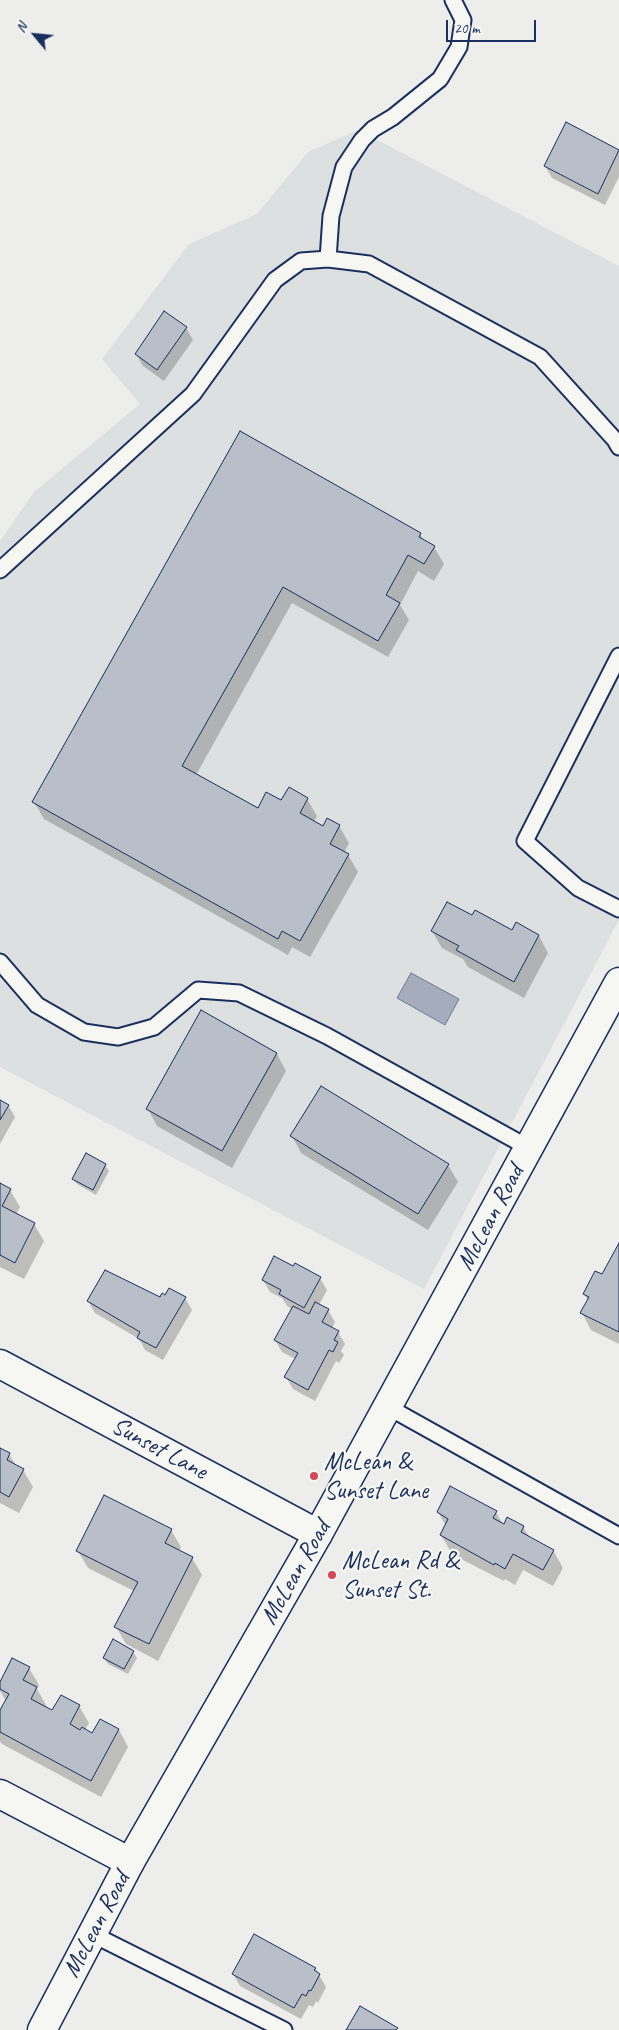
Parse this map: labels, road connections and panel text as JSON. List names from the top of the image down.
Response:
{
  "streets": {
    "street": ["McLean Road", "Sunset Lane"]
  },
  "crossings": [
    ["McLean Road", "Sunset Lane"]
  ],
  "places": ["McLean & Sunset Lane", "McLean Rd & Sunset St."],
  "scale_bar": "20 m",
  "north": "top left"
}
